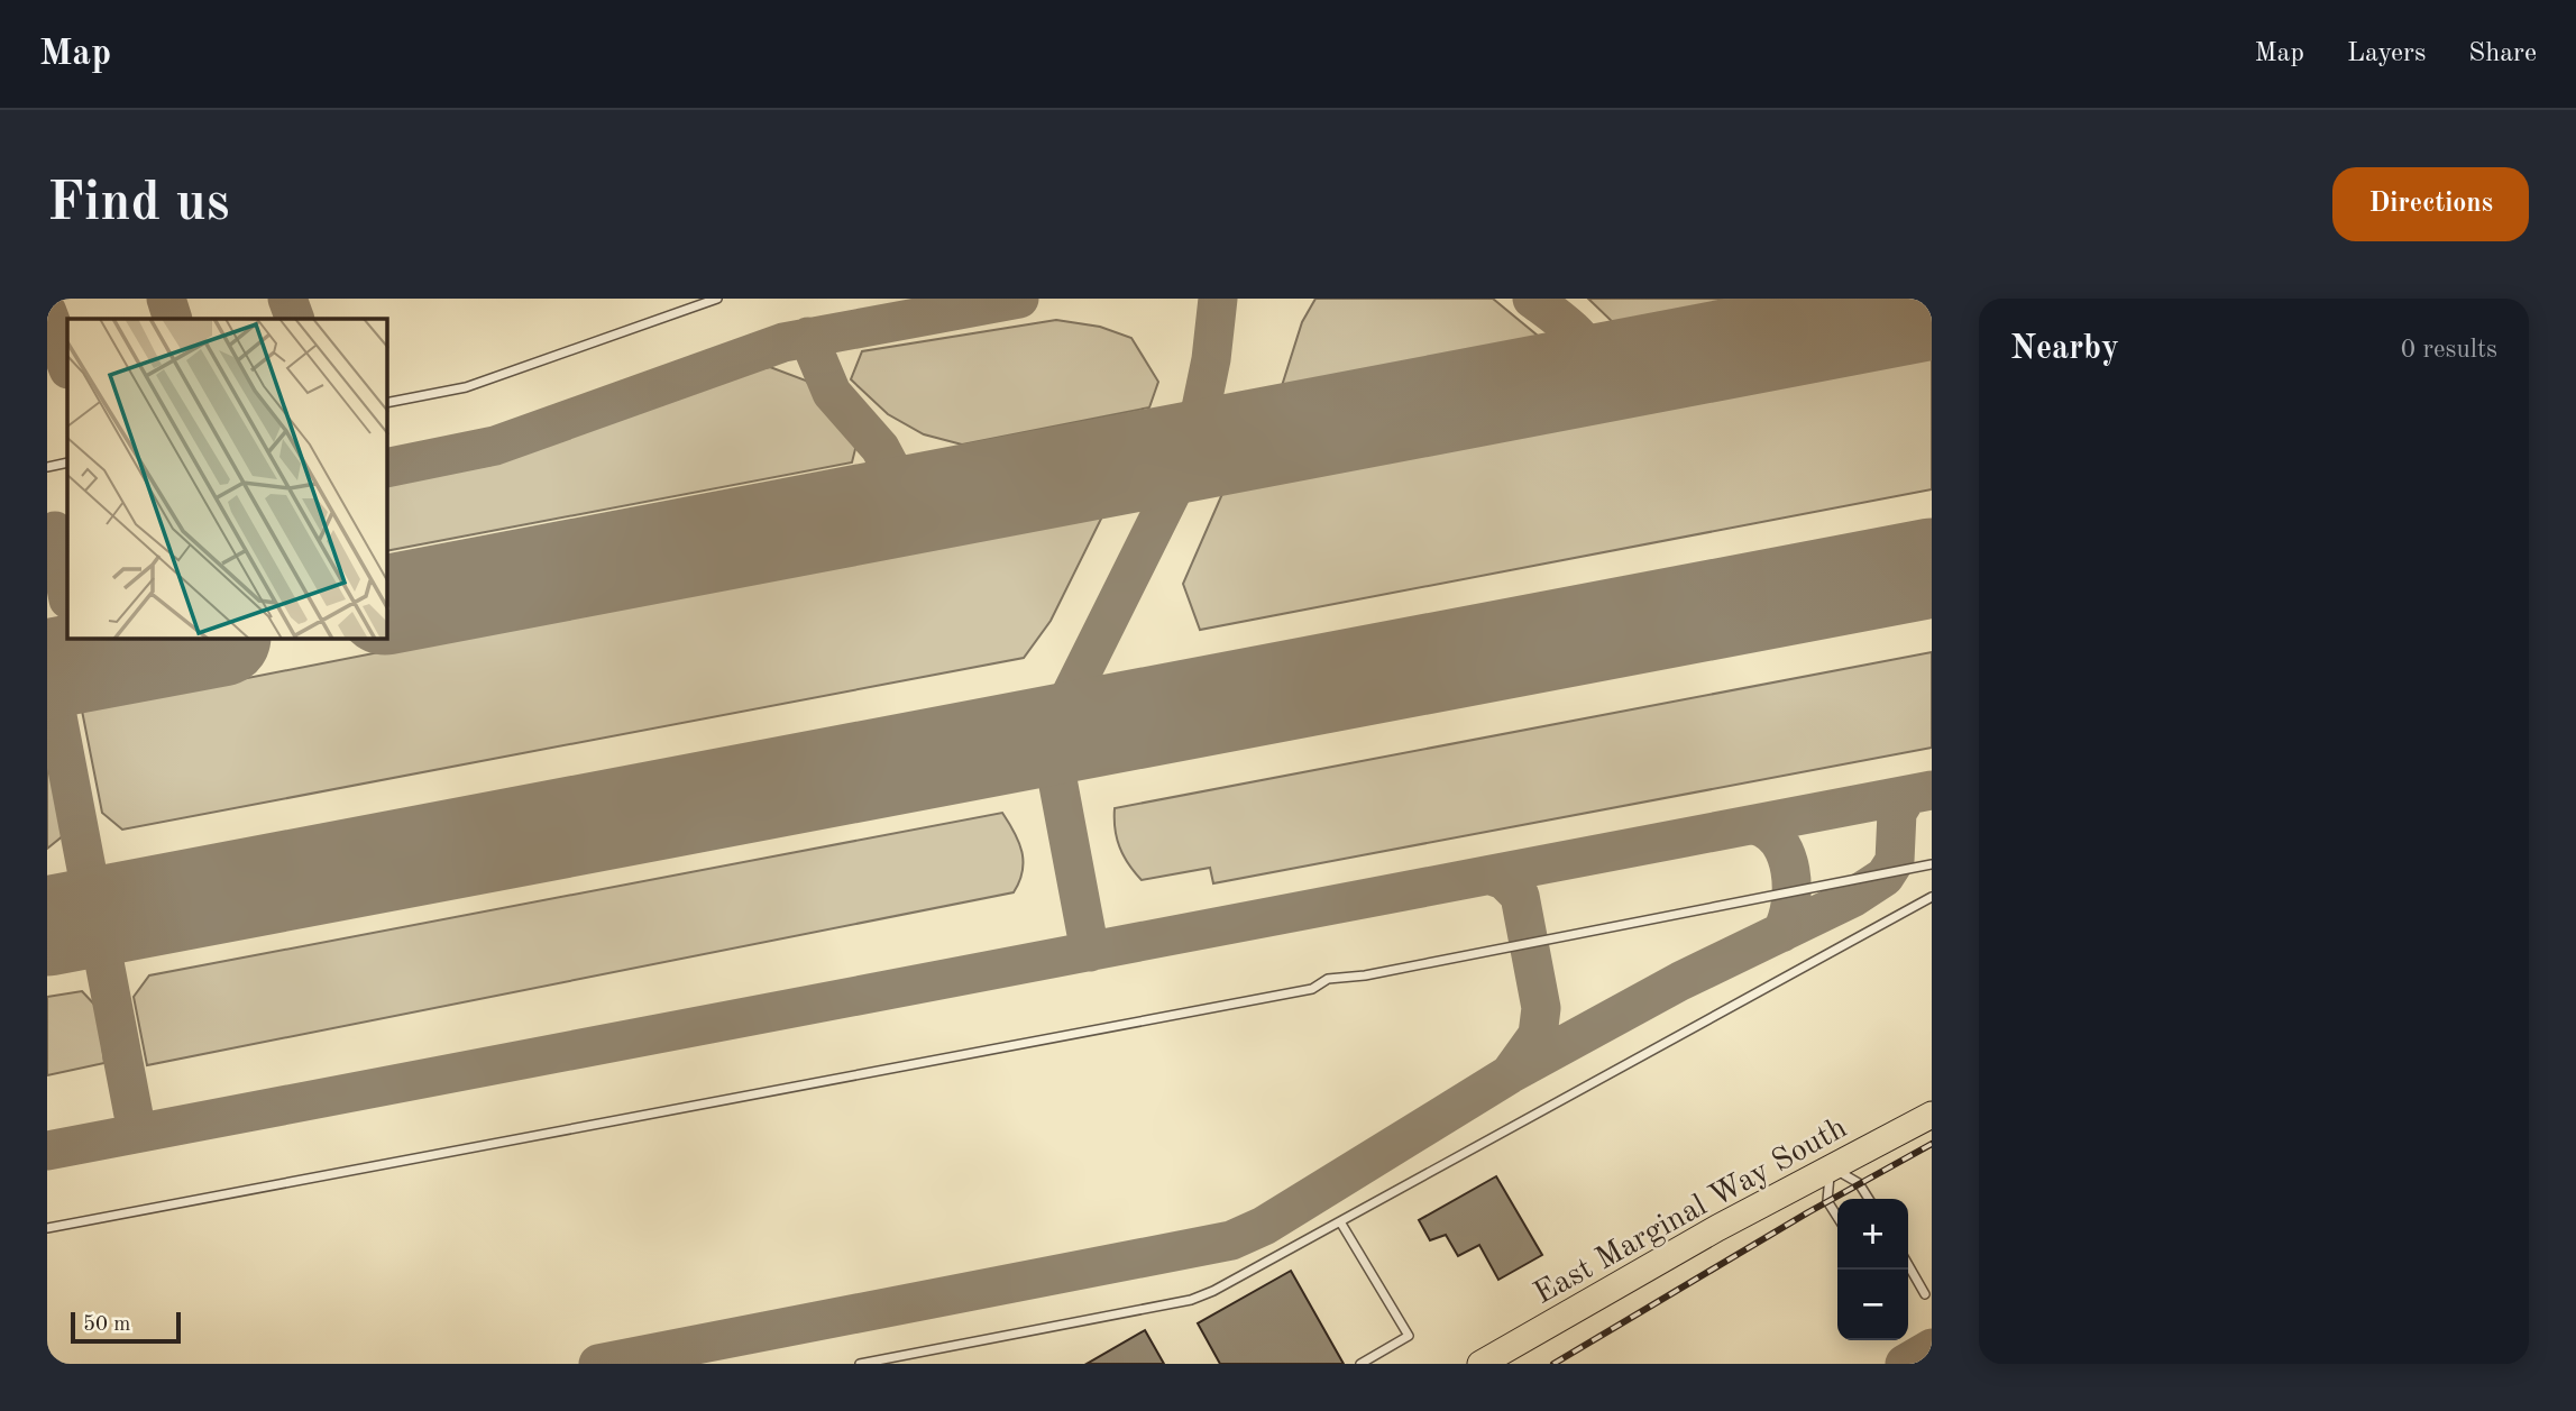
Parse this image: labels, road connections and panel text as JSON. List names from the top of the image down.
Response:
{
  "streets": {
    "main road": ["East Marginal Way South"]
  },
  "scale_bar": "50 m",
  "page": {
    "header": "Map",
    "nav": ["Map", "Layers", "Share"],
    "buttons": "Directions",
    "title": "Find us",
    "heading": ["Nearby", "0 results"],
    "map_buttons": ["+", "−"],
    "scale": "50 m"
  }
}
